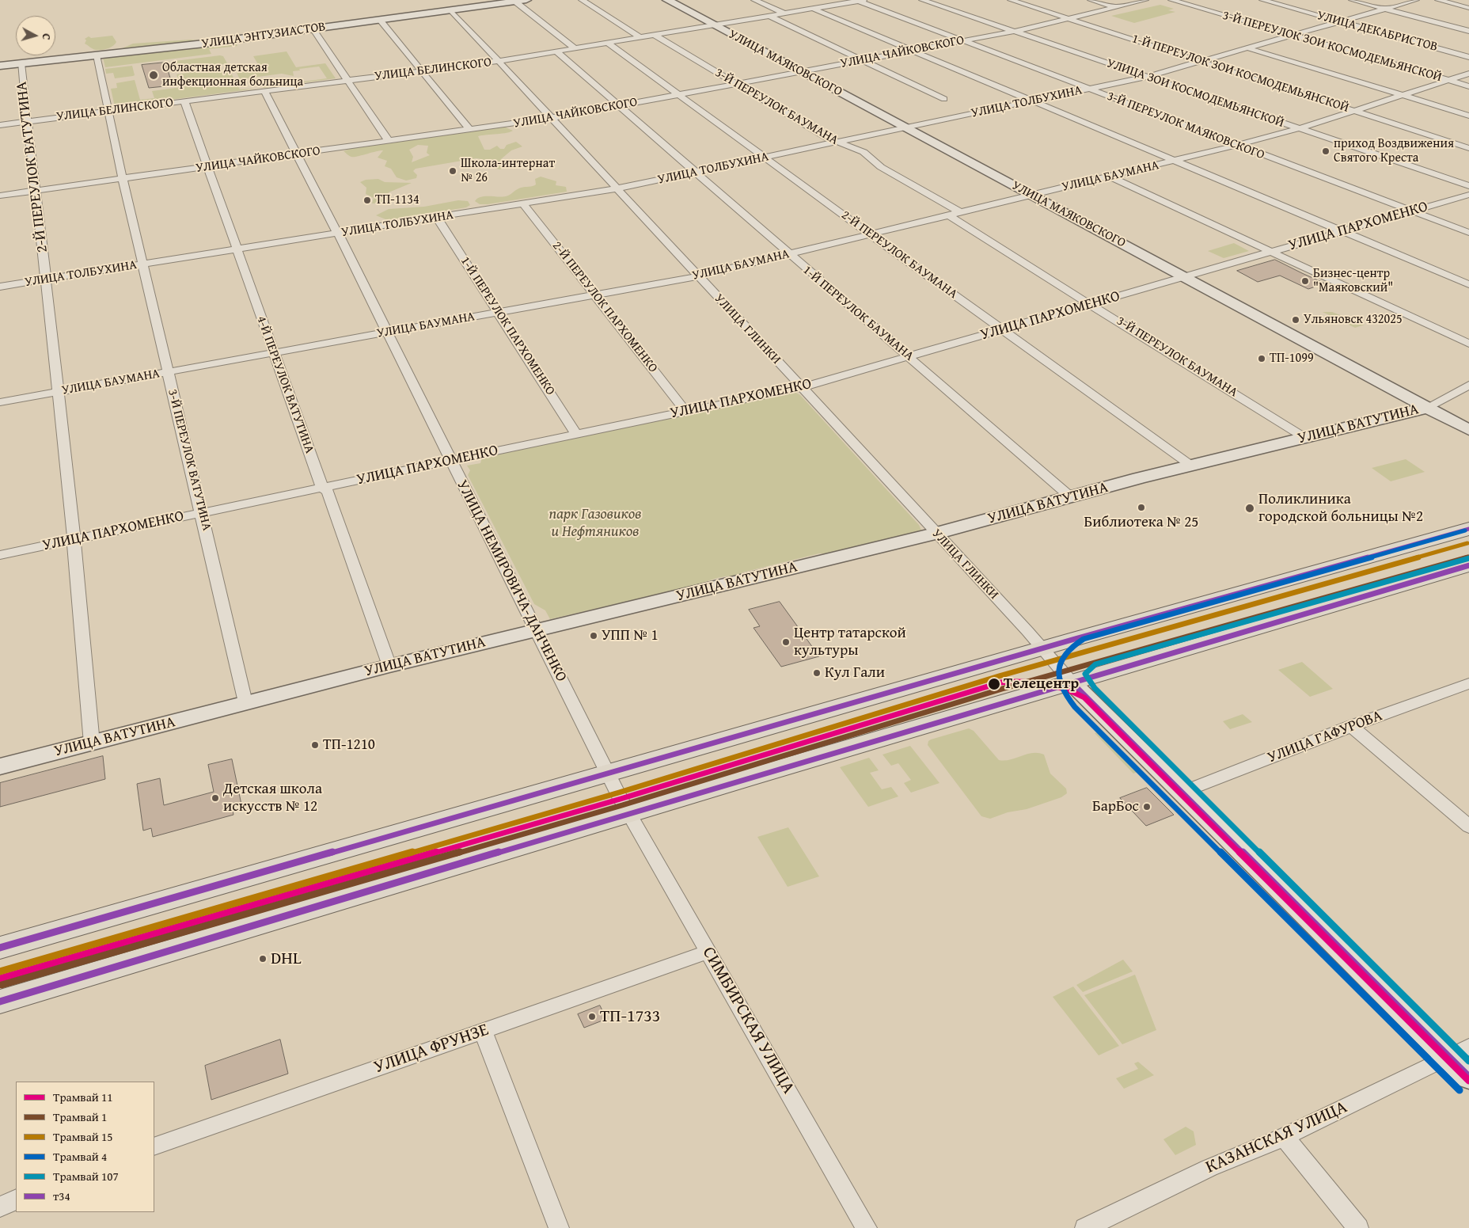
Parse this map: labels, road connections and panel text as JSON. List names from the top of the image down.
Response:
{
  "streets": {
    "street": [
      "УЛИЦА ДЕКАБРИСТОВ",
      "УЛИЦА ЭНТУЗИАСТОВ",
      "3-Й ПЕРЕУЛОК ЗОИ КОСМОДЕМЬЯНСКОЙ",
      "УЛИЦА ЧАЙКОВСКОГО",
      "УЛИЦА МАЯКОВСКОГО",
      "УЛИЦА БЕЛИНСКОГО",
      "1-Й ПЕРЕУЛОК ЗОИ КОСМОДЕМЬЯНСКОЙ",
      "УЛИЦА ЗОИ КОСМОДЕМЬЯНСКОЙ",
      "УЛИЦА ТОЛБУХИНА",
      "3-Й ПЕРЕУЛОК БАУМАНА",
      "3-Й ПЕРЕУЛОК МАЯКОВСКОГО",
      "2-Й ПЕРЕУЛОК ВАТУТИНА",
      "УЛИЦА БАУМАНА",
      "УЛИЦА ПАРХОМЕНКО",
      "2-Й ПЕРЕУЛОК БАУМАНА",
      "2-Й ПЕРЕУЛОК ПАРХОМЕНКО",
      "1-Й ПЕРЕУЛОК БАУМАНА",
      "1-Й ПЕРЕУЛОК ПАРХОМЕНКО",
      "УЛИЦА ГЛИНКИ",
      "4-Й ПЕРЕУЛОК ВАТУТИНА",
      "УЛИЦА ВАТУТИНА",
      "3-Й ПЕРЕУЛОК ВАТУТИНА",
      "УЛИЦА НЕМИРОВИЧА-ДАНЧЕНКО",
      "УЛИЦА ГАФУРОВА",
      "СИМБИРСКАЯ УЛИЦА",
      "УЛИЦА ФРУНЗЕ",
      "КАЗАНСКАЯ УЛИЦА"
    ]
  },
  "crossings": [
    ["УЛИЦА ДЕКАБРИСТОВ", "УЛИЦА ТОЛБУХИНА"],
    ["УЛИЦА ЭНТУЗИАСТОВ", "2-Й ПЕРЕУЛОК ВАТУТИНА"],
    ["УЛИЦА ЭНТУЗИАСТОВ", "УЛИЦА ГЛИНКИ"],
    ["УЛИЦА ЭНТУЗИАСТОВ", "3-Й ПЕРЕУЛОК ВАТУТИНА"],
    ["3-Й ПЕРЕУЛОК ЗОИ КОСМОДЕМЬЯНСКОЙ", "УЛИЦА ТОЛБУХИНА"],
    ["3-Й ПЕРЕУЛОК ЗОИ КОСМОДЕМЬЯНСКОЙ", "УЛИЦА БАУМАНА"],
    ["УЛИЦА ЧАЙКОВСКОГО", "УЛИЦА МАЯКОВСКОГО"],
    ["УЛИЦА ЧАЙКОВСКОГО", "1-Й ПЕРЕУЛОК ЗОИ КОСМОДЕМЬЯНСКОЙ"],
    ["УЛИЦА ЧАЙКОВСКОГО", "УЛИЦА ЗОИ КОСМОДЕМЬЯНСКОЙ"],
    ["УЛИЦА ЧАЙКОВСКОГО", "3-Й ПЕРЕУЛОК БАУМАНА"],
    ["УЛИЦА ЧАЙКОВСКОГО", "3-Й ПЕРЕУЛОК МАЯКОВСКОГО"],
    ["УЛИЦА ЧАЙКОВСКОГО", "2-Й ПЕРЕУЛОК ВАТУТИНА"],
    ["УЛИЦА ЧАЙКОВСКОГО", "2-Й ПЕРЕУЛОК БАУМАНА"],
    ["УЛИЦА ЧАЙКОВСКОГО", "1-Й ПЕРЕУЛОК БАУМАНА"],
    ["УЛИЦА ЧАЙКОВСКОГО", "УЛИЦА ГЛИНКИ"],
    ["УЛИЦА ЧАЙКОВСКОГО", "4-Й ПЕРЕУЛОК ВАТУТИНА"],
    ["УЛИЦА ЧАЙКОВСКОГО", "3-Й ПЕРЕУЛОК ВАТУТИНА"],
    ["УЛИЦА ЧАЙКОВСКОГО", "УЛИЦА НЕМИРОВИЧА-ДАНЧЕНКО"],
    ["УЛИЦА МАЯКОВСКОГО", "УЛИЦА БЕЛИНСКОГО"],
    ["УЛИЦА МАЯКОВСКОГО", "УЛИЦА ТОЛБУХИНА"],
    ["УЛИЦА МАЯКОВСКОГО", "УЛИЦА БАУМАНА"],
    ["УЛИЦА МАЯКОВСКОГО", "УЛИЦА ПАРХОМЕНКО"],
    ["УЛИЦА МАЯКОВСКОГО", "УЛИЦА ВАТУТИНА"],
    ["УЛИЦА БЕЛИНСКОГО", "3-Й ПЕРЕУЛОК БАУМАНА"],
    ["УЛИЦА БЕЛИНСКОГО", "3-Й ПЕРЕУЛОК МАЯКОВСКОГО"],
    ["УЛИЦА БЕЛИНСКОГО", "2-Й ПЕРЕУЛОК ВАТУТИНА"],
    ["УЛИЦА БЕЛИНСКОГО", "2-Й ПЕРЕУЛОК БАУМАНА"],
    ["УЛИЦА БЕЛИНСКОГО", "1-Й ПЕРЕУЛОК БАУМАНА"],
    ["УЛИЦА БЕЛИНСКОГО", "УЛИЦА ГЛИНКИ"],
    ["УЛИЦА БЕЛИНСКОГО", "4-Й ПЕРЕУЛОК ВАТУТИНА"],
    ["УЛИЦА БЕЛИНСКОГО", "3-Й ПЕРЕУЛОК ВАТУТИНА"],
    ["УЛИЦА БЕЛИНСКОГО", "УЛИЦА НЕМИРОВИЧА-ДАНЧЕНКО"],
    ["1-Й ПЕРЕУЛОК ЗОИ КОСМОДЕМЬЯНСКОЙ", "УЛИЦА ТОЛБУХИНА"],
    ["1-Й ПЕРЕУЛОК ЗОИ КОСМОДЕМЬЯНСКОЙ", "УЛИЦА БАУМАНА"],
    ["УЛИЦА ЗОИ КОСМОДЕМЬЯНСКОЙ", "УЛИЦА ТОЛБУХИНА"],
    ["УЛИЦА ЗОИ КОСМОДЕМЬЯНСКОЙ", "УЛИЦА БАУМАНА"],
    ["УЛИЦА ТОЛБУХИНА", "3-Й ПЕРЕУЛОК БАУМАНА"],
    ["УЛИЦА ТОЛБУХИНА", "3-Й ПЕРЕУЛОК МАЯКОВСКОГО"],
    ["УЛИЦА ТОЛБУХИНА", "2-Й ПЕРЕУЛОК ВАТУТИНА"],
    ["УЛИЦА ТОЛБУХИНА", "2-Й ПЕРЕУЛОК БАУМАНА"],
    ["УЛИЦА ТОЛБУХИНА", "2-Й ПЕРЕУЛОК ПАРХОМЕНКО"],
    ["УЛИЦА ТОЛБУХИНА", "1-Й ПЕРЕУЛОК БАУМАНА"],
    ["УЛИЦА ТОЛБУХИНА", "1-Й ПЕРЕУЛОК ПАРХОМЕНКО"],
    ["УЛИЦА ТОЛБУХИНА", "УЛИЦА ГЛИНКИ"],
    ["УЛИЦА ТОЛБУХИНА", "4-Й ПЕРЕУЛОК ВАТУТИНА"],
    ["УЛИЦА ТОЛБУХИНА", "3-Й ПЕРЕУЛОК ВАТУТИНА"],
    ["УЛИЦА ТОЛБУХИНА", "УЛИЦА НЕМИРОВИЧА-ДАНЧЕНКО"],
    ["3-Й ПЕРЕУЛОК БАУМАНА", "УЛИЦА БАУМАНА"],
    ["3-Й ПЕРЕУЛОК БАУМАНА", "УЛИЦА ПАРХОМЕНКО"],
    ["3-Й ПЕРЕУЛОК БАУМАНА", "УЛИЦА ВАТУТИНА"],
    ["3-Й ПЕРЕУЛОК МАЯКОВСКОГО", "УЛИЦА БАУМАНА"],
    ["3-Й ПЕРЕУЛОК МАЯКОВСКОГО", "УЛИЦА ПАРХОМЕНКО"],
    ["2-Й ПЕРЕУЛОК ВАТУТИНА", "УЛИЦА БАУМАНА"],
    ["2-Й ПЕРЕУЛОК ВАТУТИНА", "УЛИЦА ПАРХОМЕНКО"],
    ["2-Й ПЕРЕУЛОК ВАТУТИНА", "УЛИЦА ВАТУТИНА"],
    ["УЛИЦА БАУМАНА", "2-Й ПЕРЕУЛОК БАУМАНА"],
    ["УЛИЦА БАУМАНА", "2-Й ПЕРЕУЛОК ПАРХОМЕНКО"],
    ["УЛИЦА БАУМАНА", "1-Й ПЕРЕУЛОК БАУМАНА"],
    ["УЛИЦА БАУМАНА", "1-Й ПЕРЕУЛОК ПАРХОМЕНКО"],
    ["УЛИЦА БАУМАНА", "УЛИЦА ГЛИНКИ"],
    ["УЛИЦА БАУМАНА", "4-Й ПЕРЕУЛОК ВАТУТИНА"],
    ["УЛИЦА БАУМАНА", "3-Й ПЕРЕУЛОК ВАТУТИНА"],
    ["УЛИЦА БАУМАНА", "УЛИЦА НЕМИРОВИЧА-ДАНЧЕНКО"],
    ["УЛИЦА ПАРХОМЕНКО", "2-Й ПЕРЕУЛОК БАУМАНА"],
    ["УЛИЦА ПАРХОМЕНКО", "2-Й ПЕРЕУЛОК ПАРХОМЕНКО"],
    ["УЛИЦА ПАРХОМЕНКО", "1-Й ПЕРЕУЛОК БАУМАНА"],
    ["УЛИЦА ПАРХОМЕНКО", "1-Й ПЕРЕУЛОК ПАРХОМЕНКО"],
    ["УЛИЦА ПАРХОМЕНКО", "УЛИЦА ГЛИНКИ"],
    ["УЛИЦА ПАРХОМЕНКО", "4-Й ПЕРЕУЛОК ВАТУТИНА"],
    ["УЛИЦА ПАРХОМЕНКО", "3-Й ПЕРЕУЛОК ВАТУТИНА"],
    ["УЛИЦА ПАРХОМЕНКО", "УЛИЦА НЕМИРОВИЧА-ДАНЧЕНКО"],
    ["2-Й ПЕРЕУЛОК БАУМАНА", "УЛИЦА ВАТУТИНА"],
    ["1-Й ПЕРЕУЛОК БАУМАНА", "УЛИЦА ВАТУТИНА"],
    ["УЛИЦА ГЛИНКИ", "УЛИЦА ВАТУТИНА"],
    ["4-Й ПЕРЕУЛОК ВАТУТИНА", "УЛИЦА ВАТУТИНА"],
    ["УЛИЦА ВАТУТИНА", "3-Й ПЕРЕУЛОК ВАТУТИНА"],
    ["УЛИЦА ВАТУТИНА", "УЛИЦА НЕМИРОВИЧА-ДАНЧЕНКО"],
    ["УЛИЦА НЕМИРОВИЧА-ДАНЧЕНКО", "СИМБИРСКАЯ УЛИЦА"],
    ["СИМБИРСКАЯ УЛИЦА", "УЛИЦА ФРУНЗЕ"]
  ],
  "parks": ["парк Газовиков и Нефтяников"],
  "places": [
    "Областная детская инфекционная больница",
    "приход Воздвижения Святого Креста",
    "Школа-интернат № 26",
    "ТП-1134",
    "Бизнес-центр \"Маяковский\"",
    "Ульяновск 432025",
    "ТП-1099",
    "Библиотека № 25",
    "Поликлиника городской больницы №2",
    "УПП № 1",
    "Центр татарской культуры",
    "Кул Гали",
    "Телецентр",
    "ТП-1210",
    "Детская школа искусств № 12",
    "БарБос",
    "DHL",
    "ТП-1733"
  ],
  "lines": [
    "transit line т34",
    "tram line 4",
    "tram line 15",
    "tram line 1",
    "tram line 107",
    "tram line 11"
  ],
  "legend": [
    "Трамвай 11",
    "Трамвай 1",
    "Трамвай 15",
    "Трамвай 4",
    "Трамвай 107",
    "т34"
  ],
  "north": "right"
}
